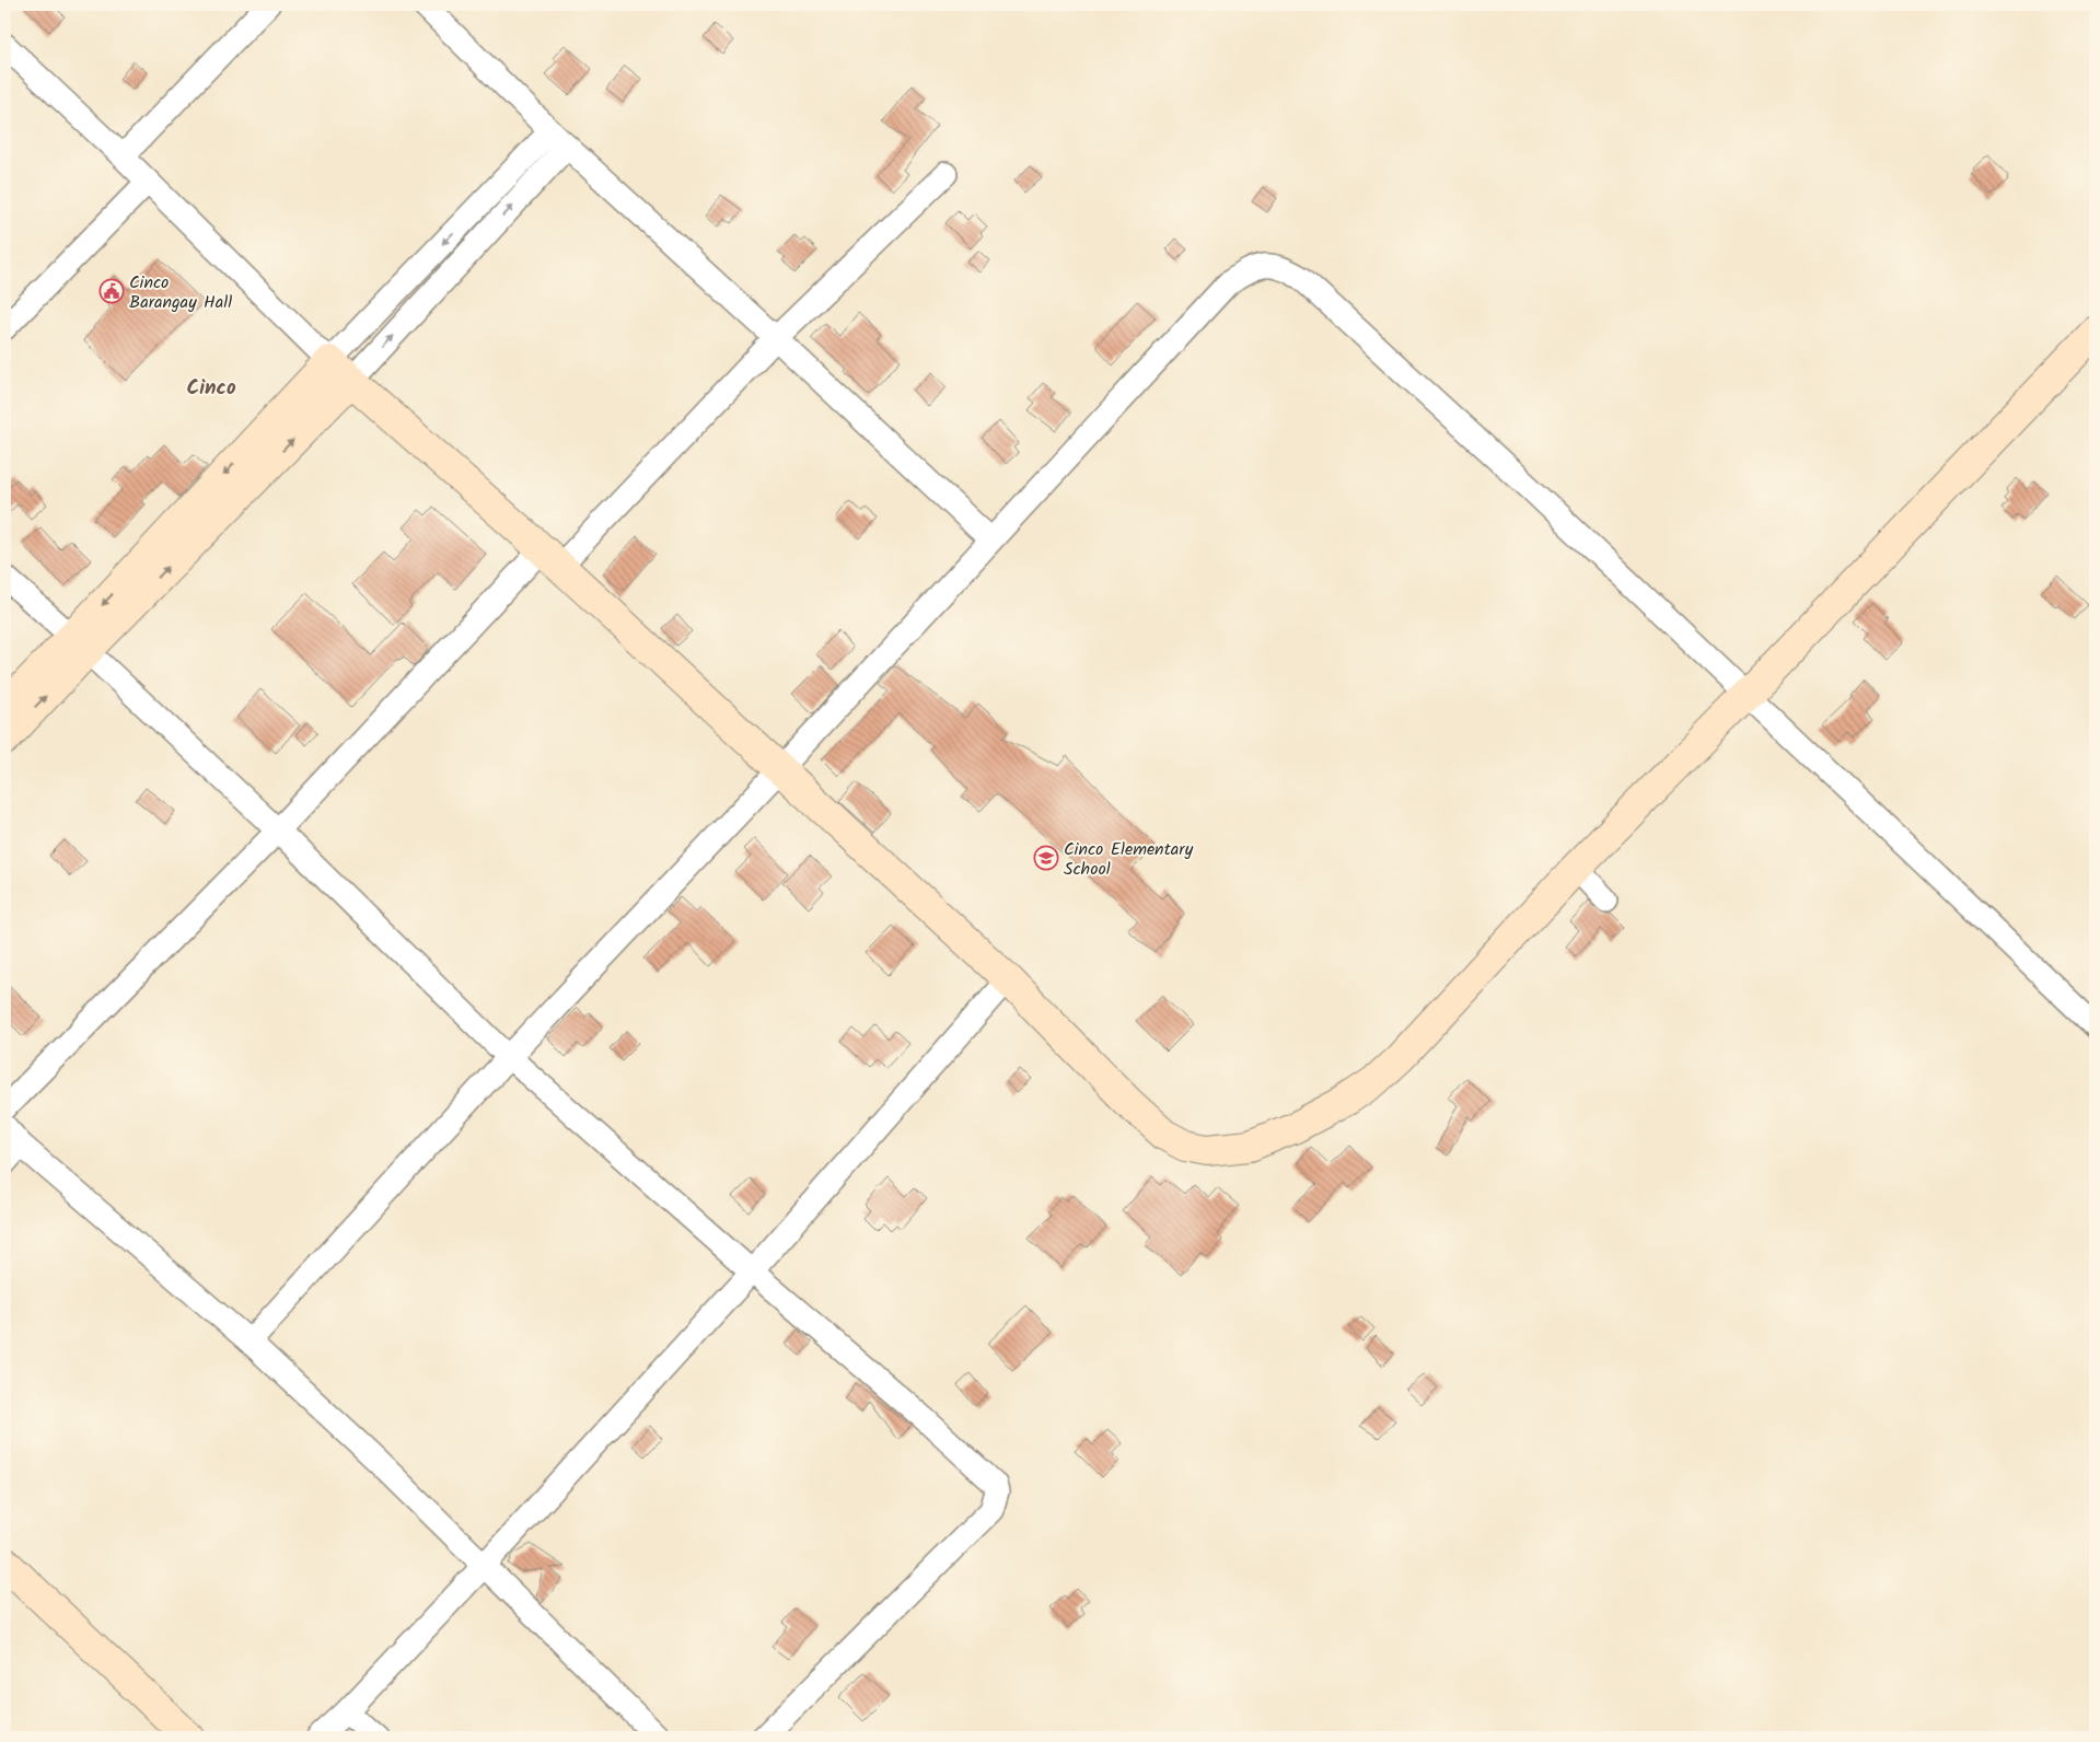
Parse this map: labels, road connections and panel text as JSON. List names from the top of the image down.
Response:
{
  "districts": ["Cinco"],
  "places": {
    "public building": ["Cinco Barangay Hall"],
    "school or university": ["Cinco Elementary School"]
  }
}
